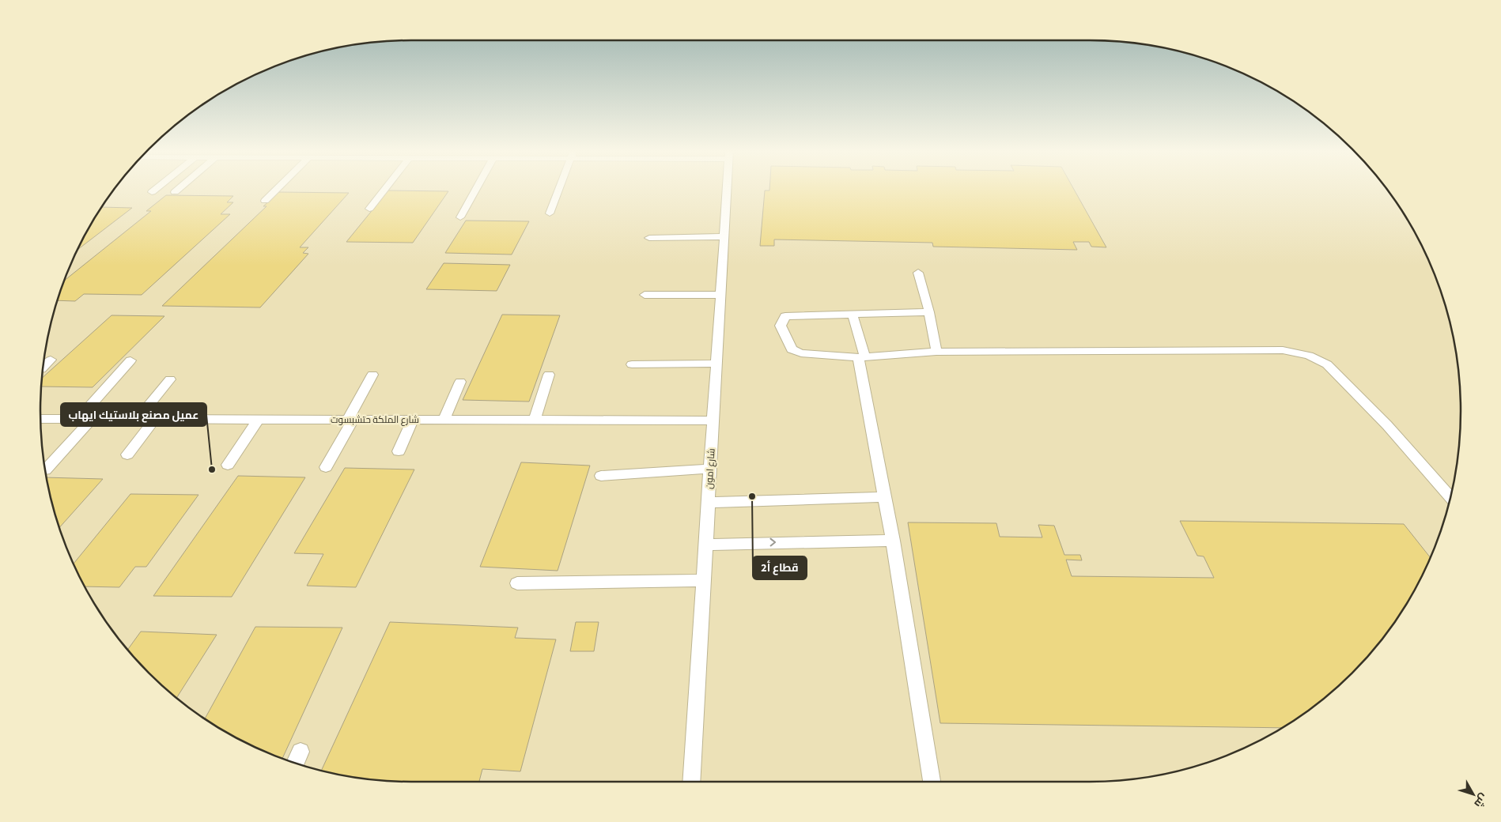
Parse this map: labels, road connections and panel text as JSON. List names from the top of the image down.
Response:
{
  "streets": {
    "lane": ["شارع الملكة حتشبسوت", "شارع امون"]
  },
  "crossings": [
    ["شارع الملكة حتشبسوت", "شارع امون"]
  ],
  "places": ["عميل مصنع بلاستيك ايهاب", "قطاع أ2"],
  "north": "bottom right"
}
